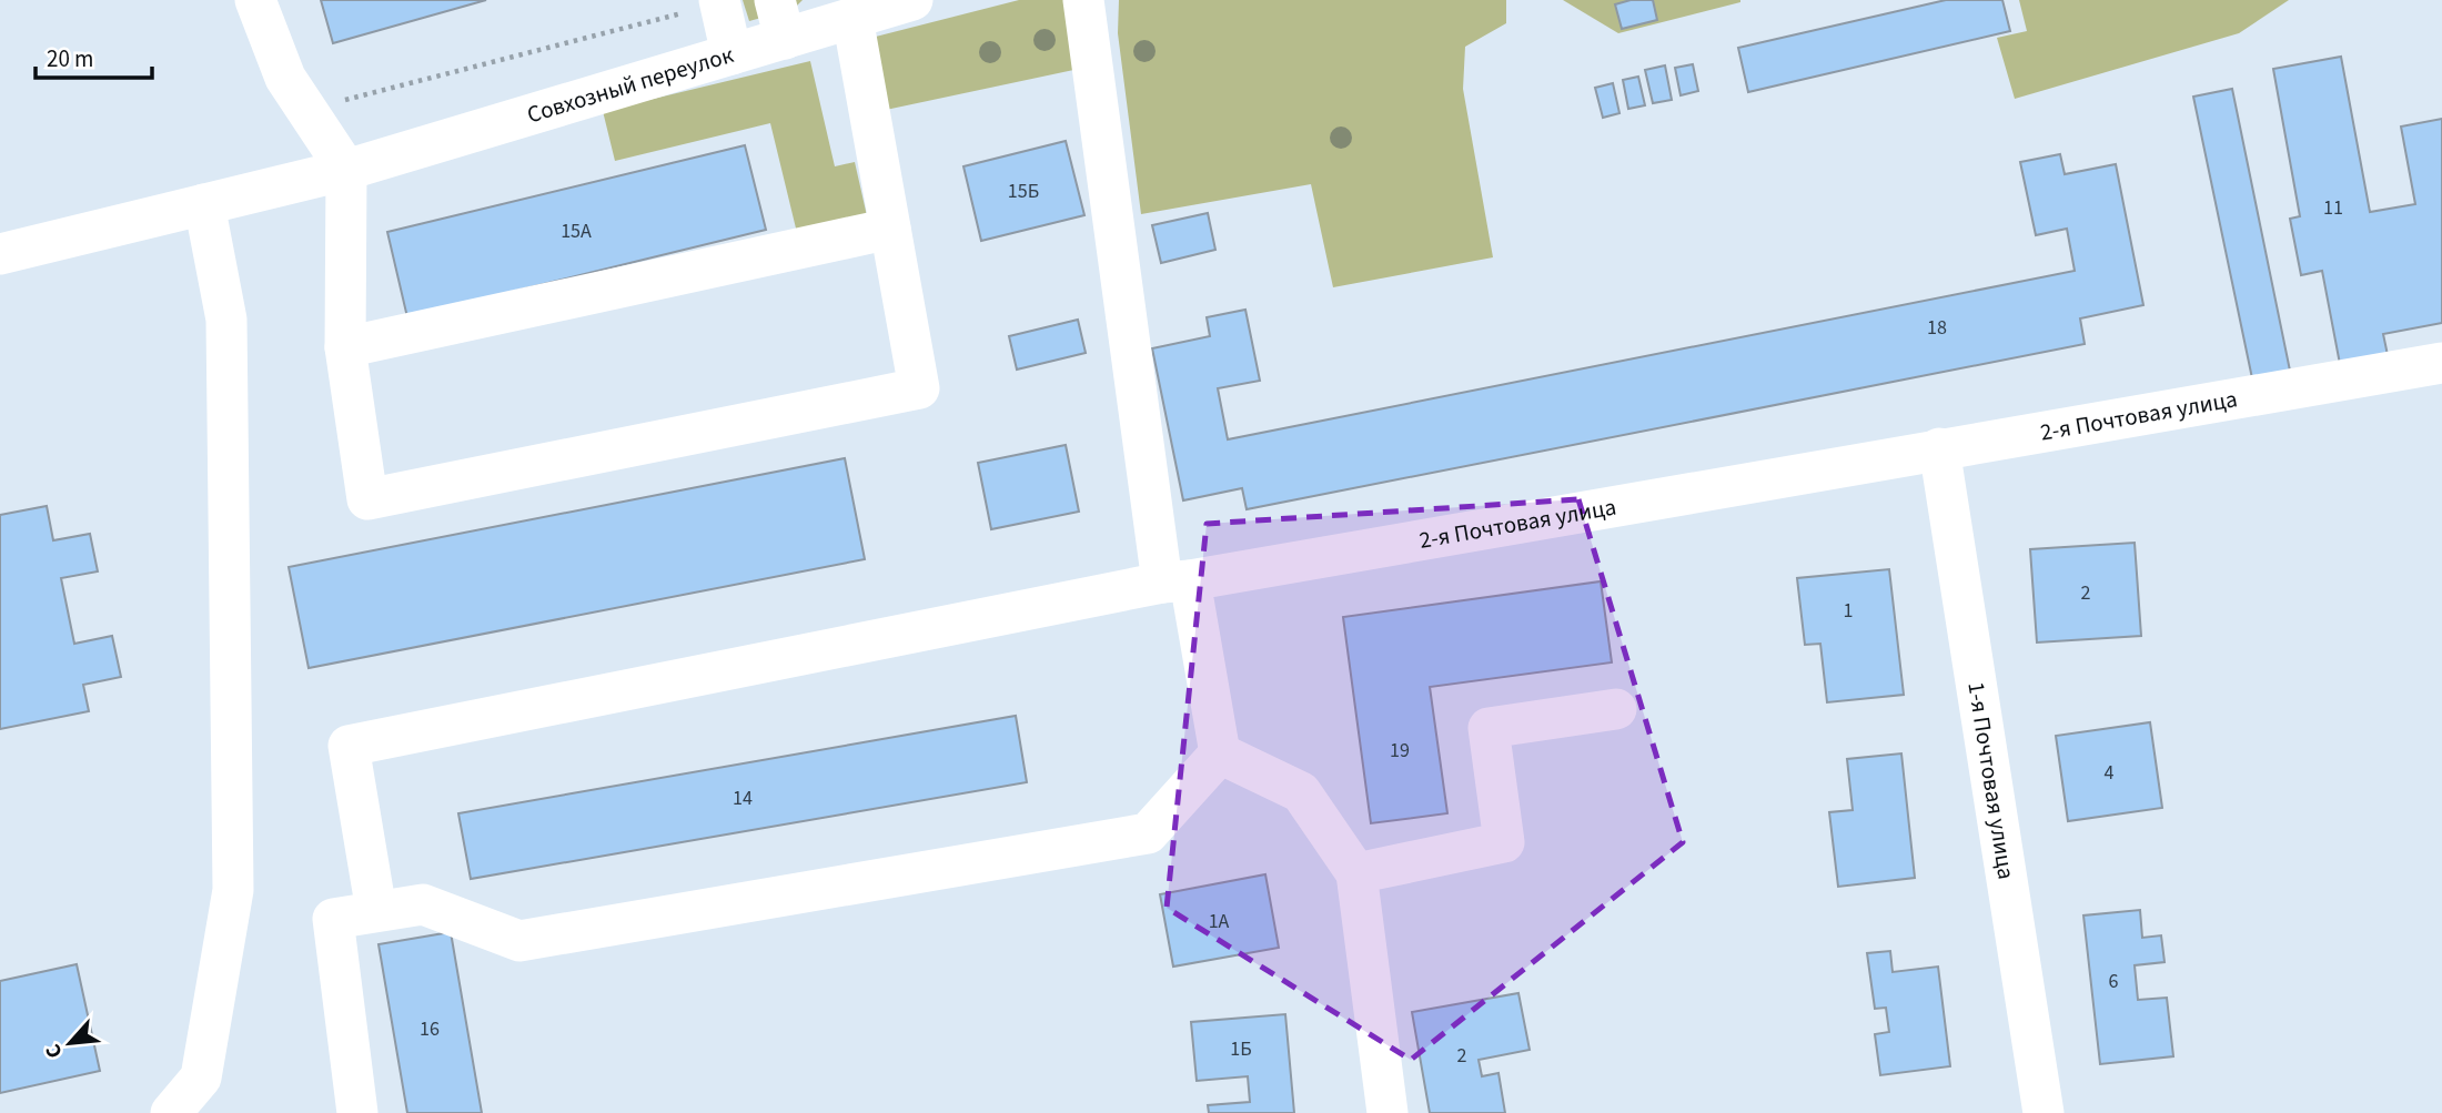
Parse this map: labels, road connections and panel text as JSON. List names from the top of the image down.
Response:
{
  "streets": {
    "street": ["Совхозный переулок", "2-я Почтовая улица", "1-я Почтовая улица"]
  },
  "crossings": [
    ["2-я Почтовая улица", "1-я Почтовая улица"]
  ],
  "house_numbers": [
    "15Б",
    "11",
    "15А",
    "18",
    "2",
    "1",
    "19",
    "4",
    "14",
    "1А",
    "6",
    "16",
    "1Б",
    "2"
  ],
  "scale_bar": "20 m",
  "north": "bottom left"
}
